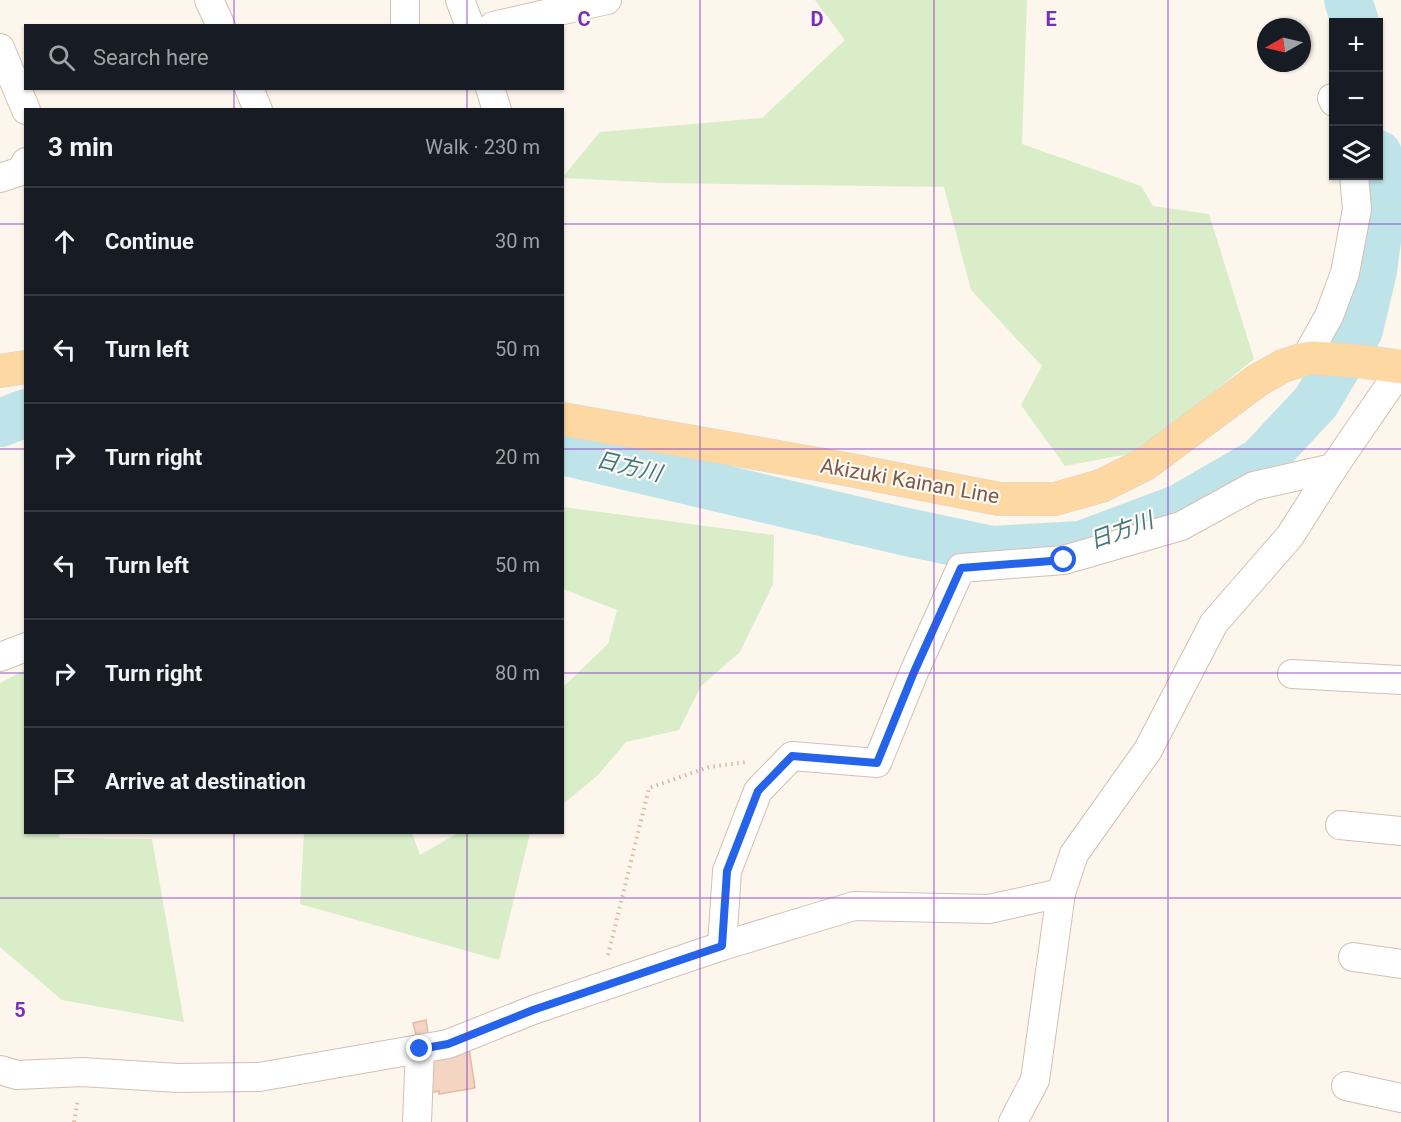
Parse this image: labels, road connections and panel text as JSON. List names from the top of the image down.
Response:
{
  "streets": {
    "main road": ["Akizuki Kainan Line"]
  },
  "water": ["日方川"],
  "north": "left",
  "page": {
    "map_buttons": ["+", "−"],
    "search": "Search here",
    "heading": ["3 min", "Walk · 230 m"],
    "list": [
      ["Continue", "30 m"],
      ["Turn left", "50 m"],
      ["Turn right", "20 m"],
      ["Turn left", "50 m"],
      ["Turn right", "80 m"],
      "Arrive at destination"
    ]
  },
  "grid": {
    "columns": ["C", "D", "E"],
    "rows": ["5"]
  }
}
